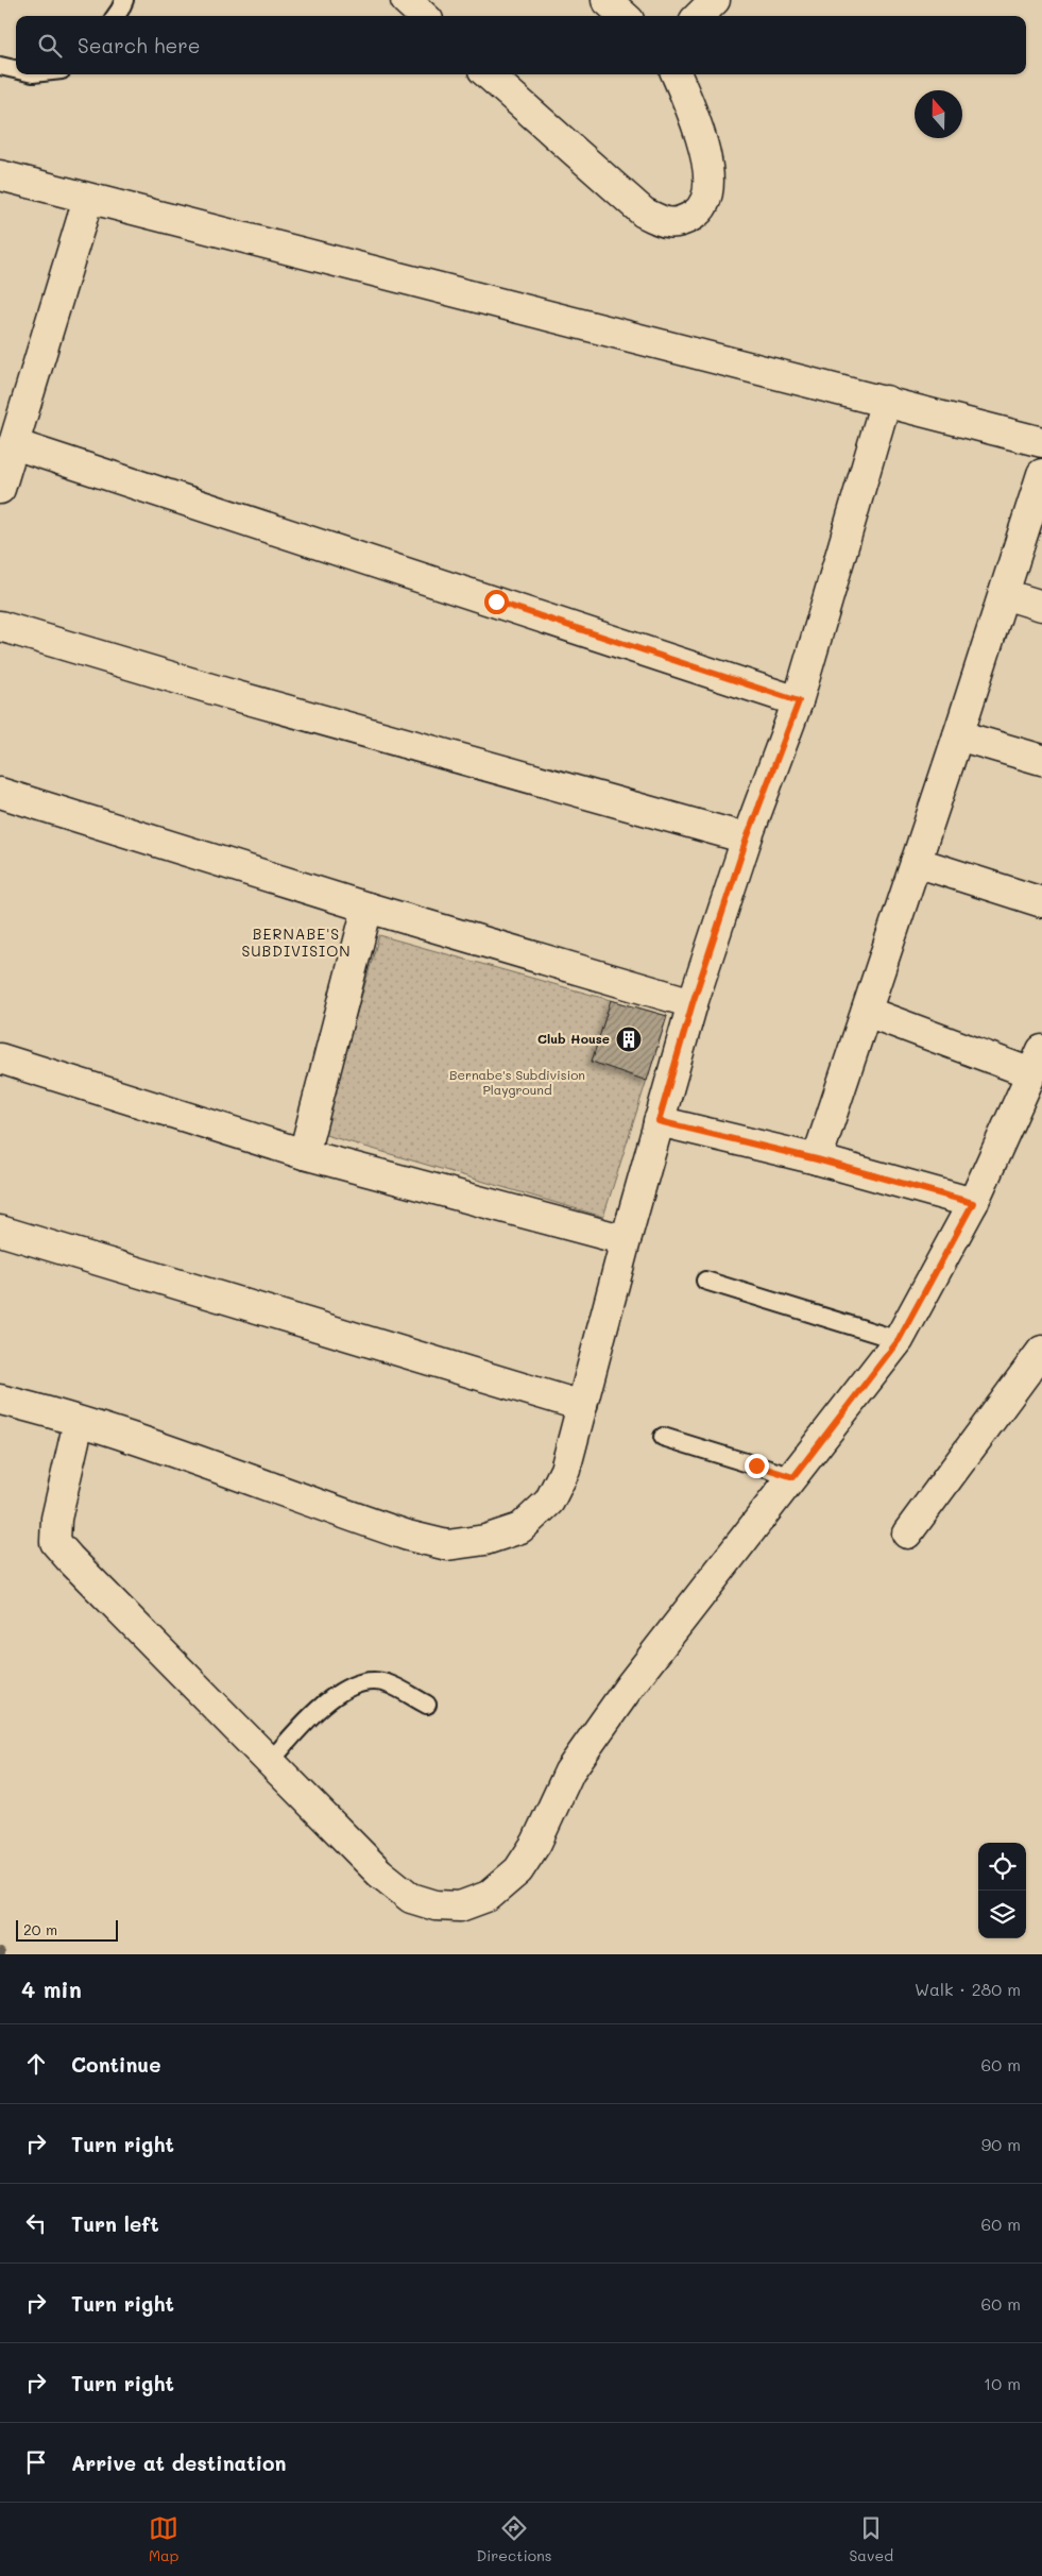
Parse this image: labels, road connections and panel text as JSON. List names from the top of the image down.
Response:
{
  "districts": ["BERNABE'S SUBDIVISION"],
  "parks": ["Bernabe's Subdivision Playground"],
  "places": {
    "building": ["Club House"]
  },
  "scale_bar": "20 m",
  "north": "top",
  "page": {
    "search": "Search here",
    "scale": "20 m",
    "heading": ["4 min", "Walk · 280 m"],
    "list": [
      ["Continue", "60 m"],
      ["Turn right", "90 m"],
      ["Turn left", "60 m"],
      ["Turn right", "60 m"],
      ["Turn right", "10 m"],
      "Arrive at destination"
    ],
    "nav": ["Map", "Directions", "Saved"]
  }
}
